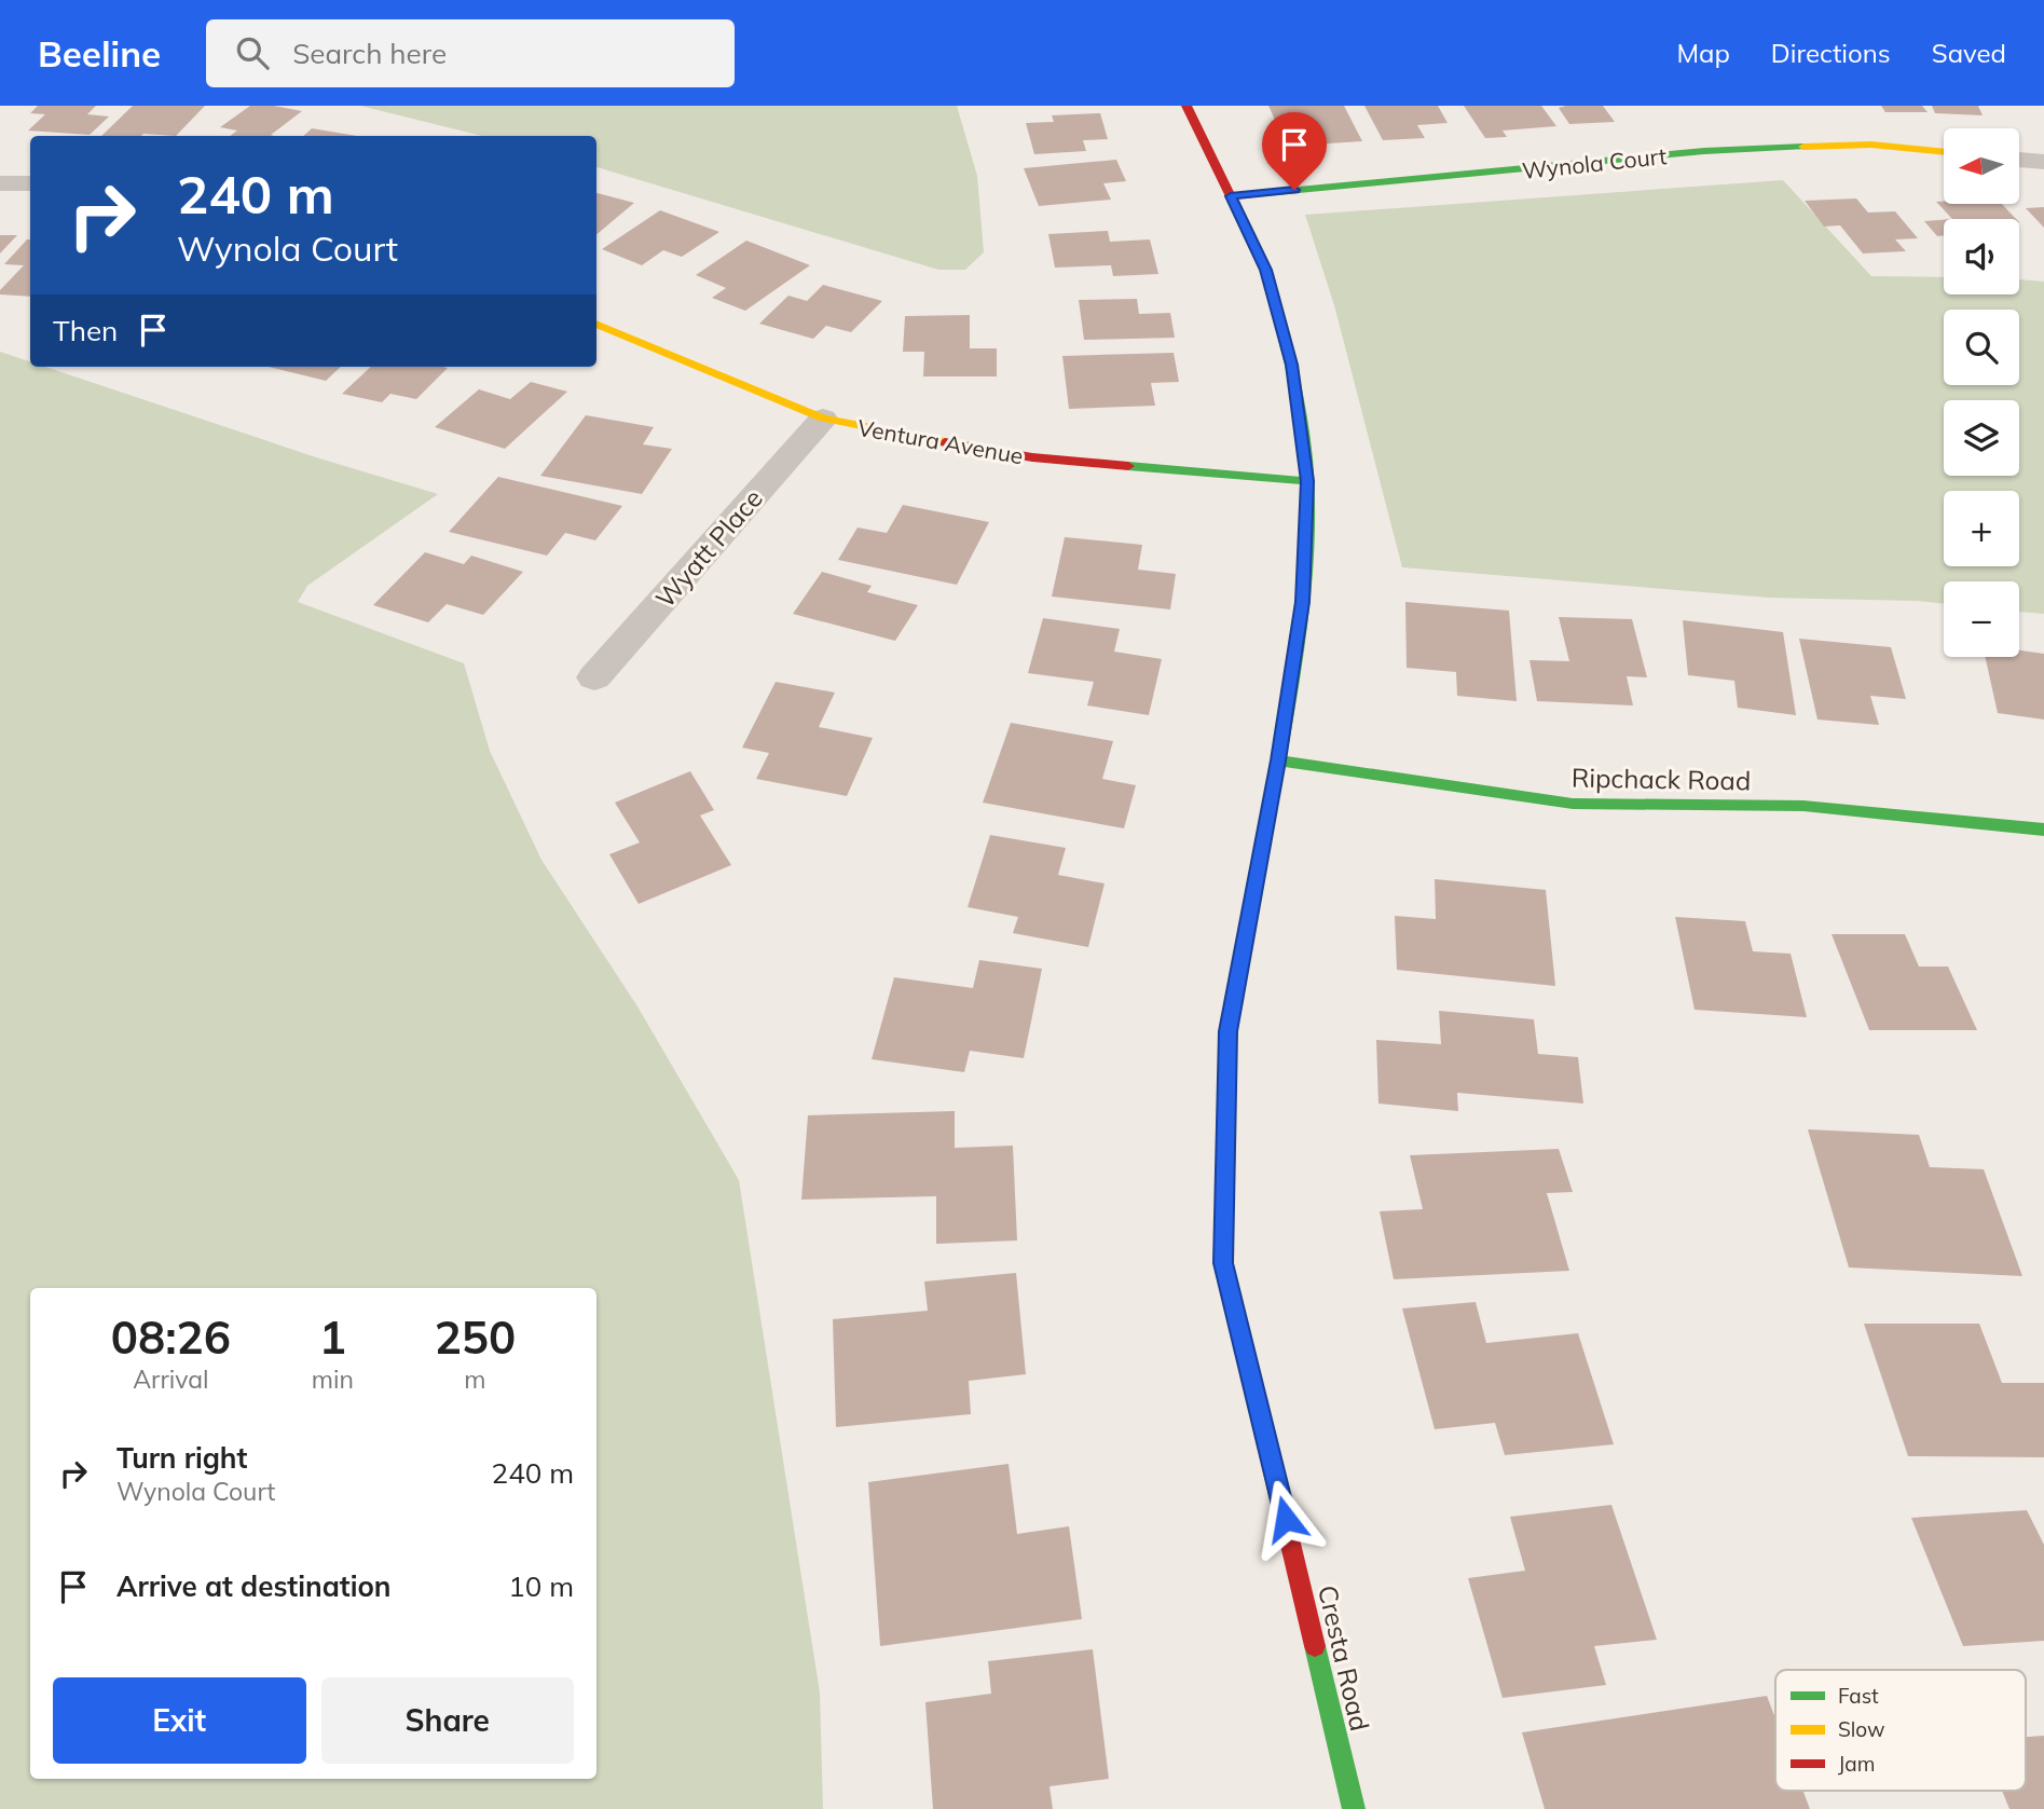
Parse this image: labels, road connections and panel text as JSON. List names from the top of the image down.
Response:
{
  "streets": {
    "street": [
      "Wynola Court",
      "Ventura Avenue",
      "Wyatt Place",
      "Ripchack Road",
      "Cresta Road"
    ]
  },
  "crossings": [
    ["Wynola Court", "Cresta Road"],
    ["Ventura Avenue", "Wyatt Place"],
    ["Ventura Avenue", "Cresta Road"],
    ["Ripchack Road", "Cresta Road"]
  ],
  "legend": ["Fast", "Slow", "Jam"],
  "north": "left",
  "page": {
    "header": "Beeline",
    "search": "Search here",
    "nav": ["Map", "Directions", "Saved"],
    "map_buttons": ["+", "−"],
    "turn": ["240 m", "Wynola Court"],
    "then": "Then",
    "eta": [
      "08:26",
      "Arrival",
      "1",
      "min",
      "250",
      "m"
    ],
    "list": [
      {
        "name": "Turn right",
        "note": "Wynola Court",
        "value": "240 m"
      },
      {
        "name": "Arrive at destination",
        "value": "10 m"
      }
    ],
    "buttons": ["Exit", "Share"]
  }
}
